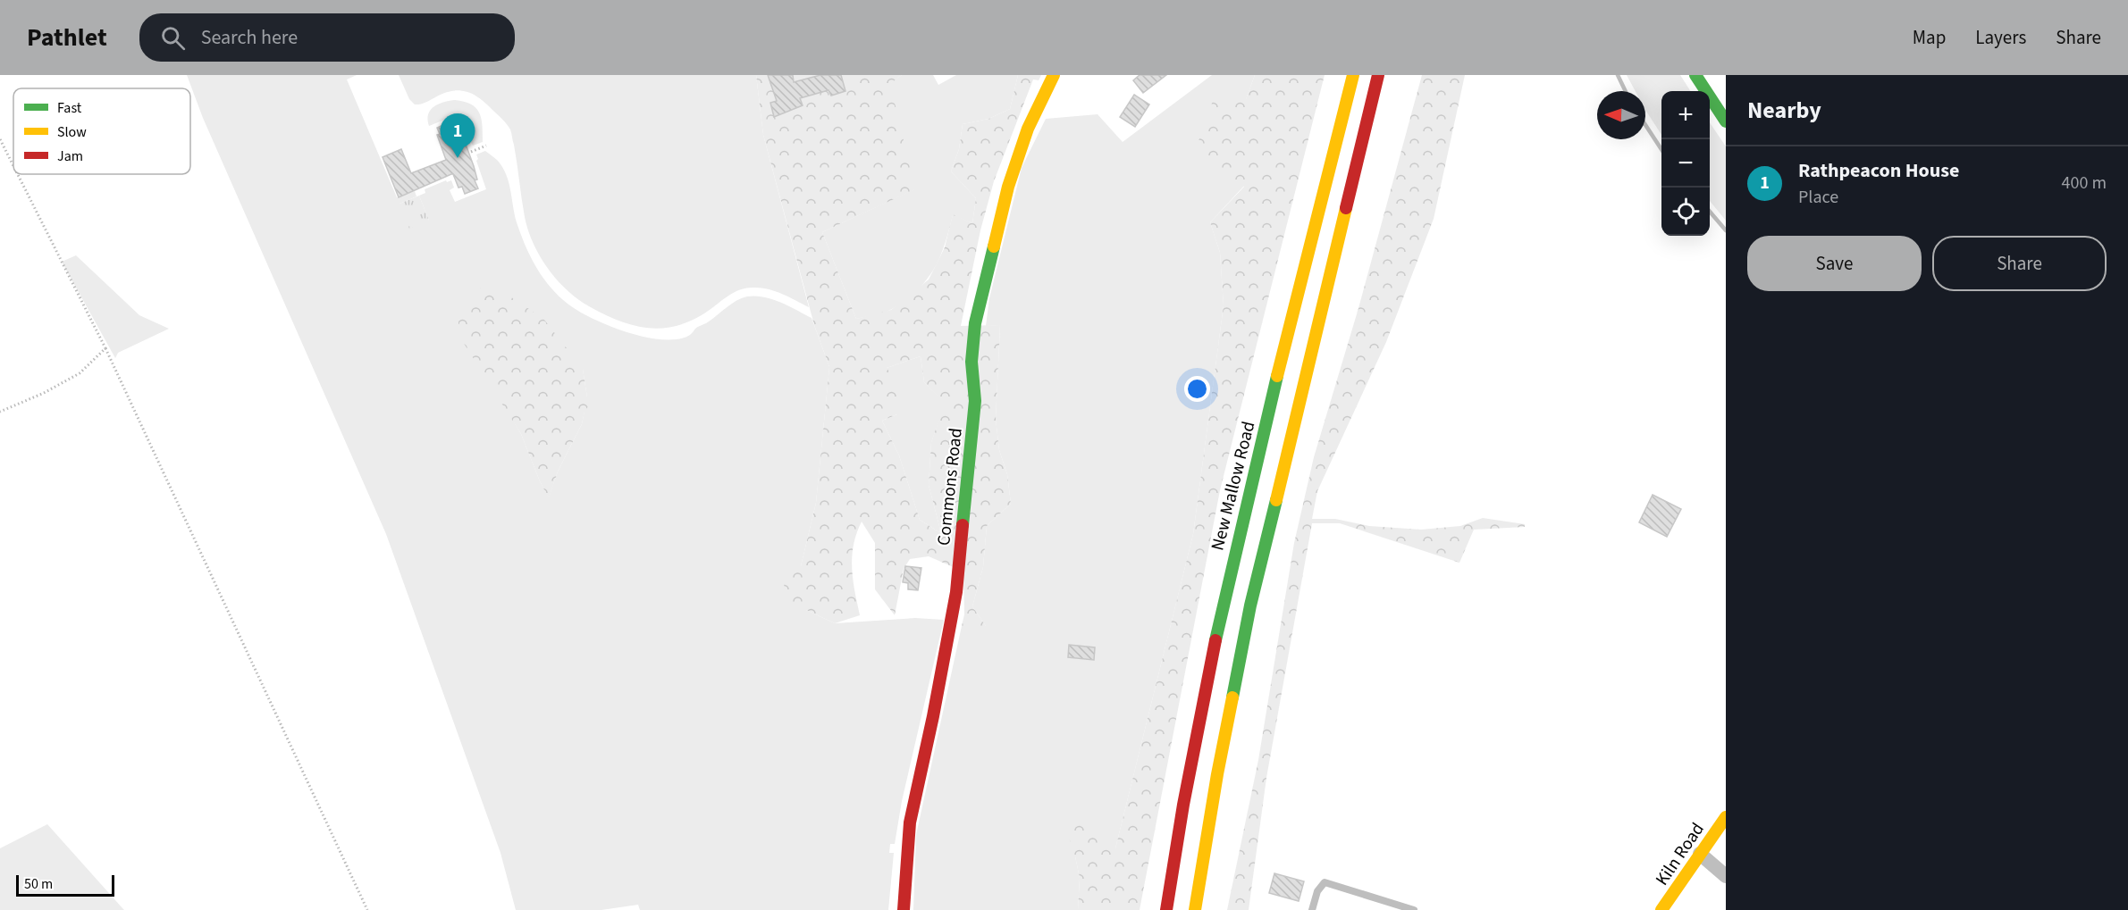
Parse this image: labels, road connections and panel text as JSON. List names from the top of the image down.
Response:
{
  "streets": {
    "main road": ["New Mallow Road", "Commons Road", "Kiln Road"]
  },
  "legend": ["Fast", "Slow", "Jam"],
  "scale_bar": "50 m",
  "north": "left",
  "page": {
    "header": "Pathlet",
    "search": "Search here",
    "nav": ["Map", "Layers", "Share"],
    "heading": "Nearby",
    "map_buttons": ["+", "−"],
    "pins": "1",
    "list": [
      {
        "mark": "1",
        "name": "Rathpeacon House",
        "note": "Place",
        "value": "400 m"
      }
    ],
    "buttons": ["Save", "Share"],
    "scale": "50 m"
  }
}
